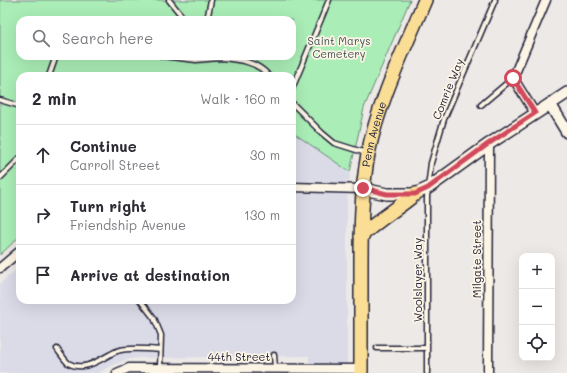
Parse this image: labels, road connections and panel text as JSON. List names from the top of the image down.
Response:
{
  "streets": {
    "main road": ["Penn Avenue"],
    "street": ["Milgate Street", "44th Street"],
    "lane": ["Comrie Way", "Woolslayer Way"]
  },
  "crossings": [
    ["Comrie Way", "Woolslayer Way"],
    ["Penn Avenue", "44th Street"]
  ],
  "parks": ["Saint Marys Cemetery"],
  "page": {
    "search": "Search here",
    "heading": ["2 min", "Walk · 160 m"],
    "list": [
      ["Continue", "Carroll Street", "30 m"],
      ["Turn right", "Friendship Avenue", "130 m"],
      "Arrive at destination"
    ],
    "map_buttons": ["+", "−"]
  }
}
